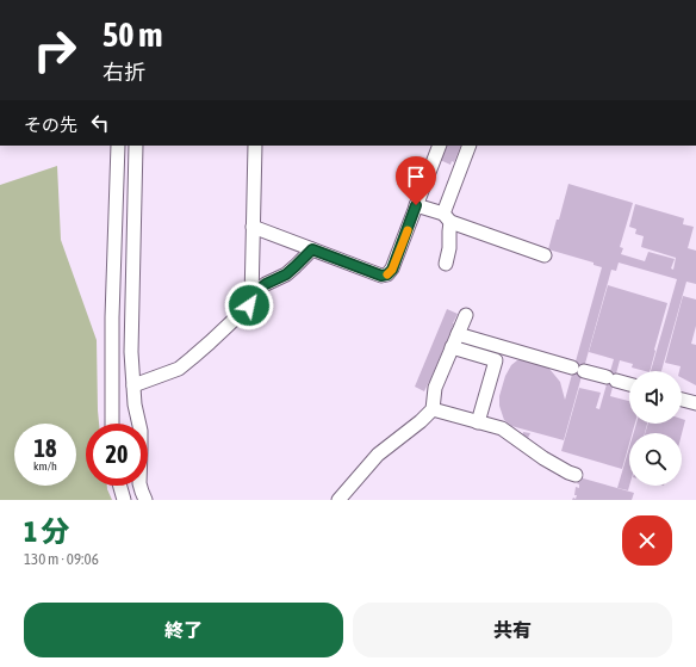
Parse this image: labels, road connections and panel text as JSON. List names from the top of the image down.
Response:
{
  "page": {
    "turn": ["50 m", "右折"],
    "then": "その先",
    "speed": "18 km/h",
    "limit": "20",
    "heading": ["1 分", "130 m · 09:06"],
    "buttons": ["終了", "共有"]
  }
}
